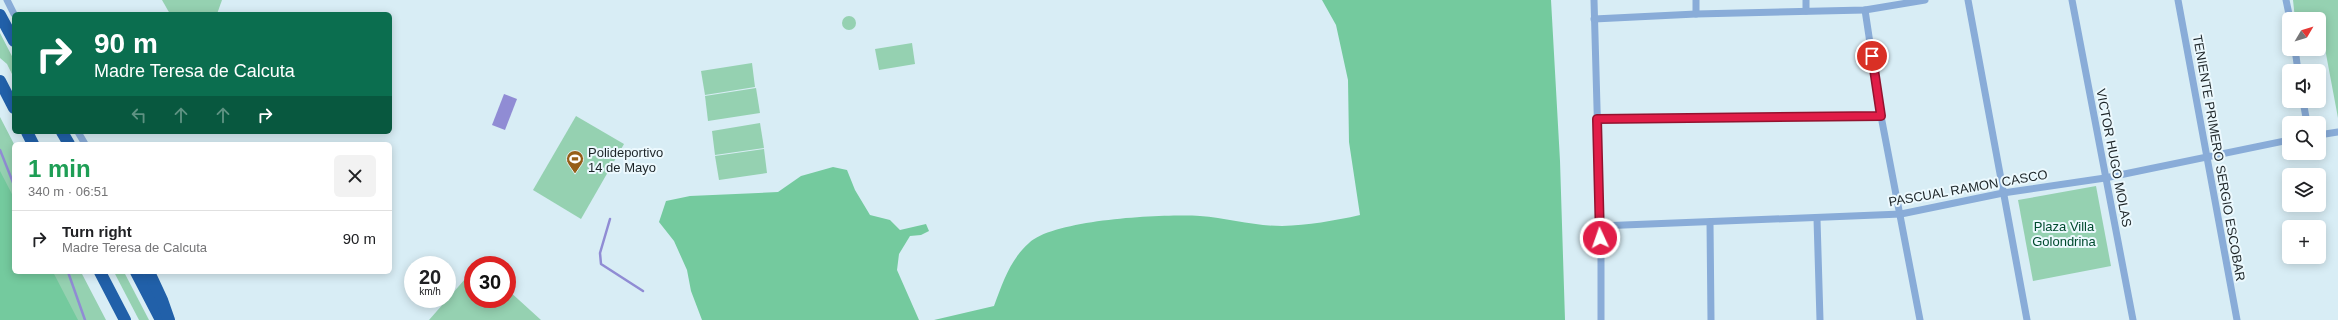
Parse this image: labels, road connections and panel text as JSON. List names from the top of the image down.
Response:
{
  "streets": {
    "street": ["VICTOR HUGO MOLAS", "TENIENTE PRIMERO SERGIO ESCOBAR", "PASCUAL RAMON CASCO"]
  },
  "crossings": [
    ["VICTOR HUGO MOLAS", "PASCUAL RAMON CASCO"],
    ["TENIENTE PRIMERO SERGIO ESCOBAR", "PASCUAL RAMON CASCO"]
  ],
  "parks": ["Plaza Villa Golondrina"],
  "places": {
    "sports": ["Polideportivo 14 de Mayo"]
  },
  "north": "top right",
  "page": {
    "map_buttons": "+",
    "turn": ["90 m", "Madre Teresa de Calcuta"],
    "heading": ["1 min", "340 m · 06:51"],
    "list": [
      {
        "name": "Turn right",
        "note": "Madre Teresa de Calcuta",
        "value": "90 m"
      }
    ],
    "speed": "20 km/h",
    "limit": "30"
  }
}
